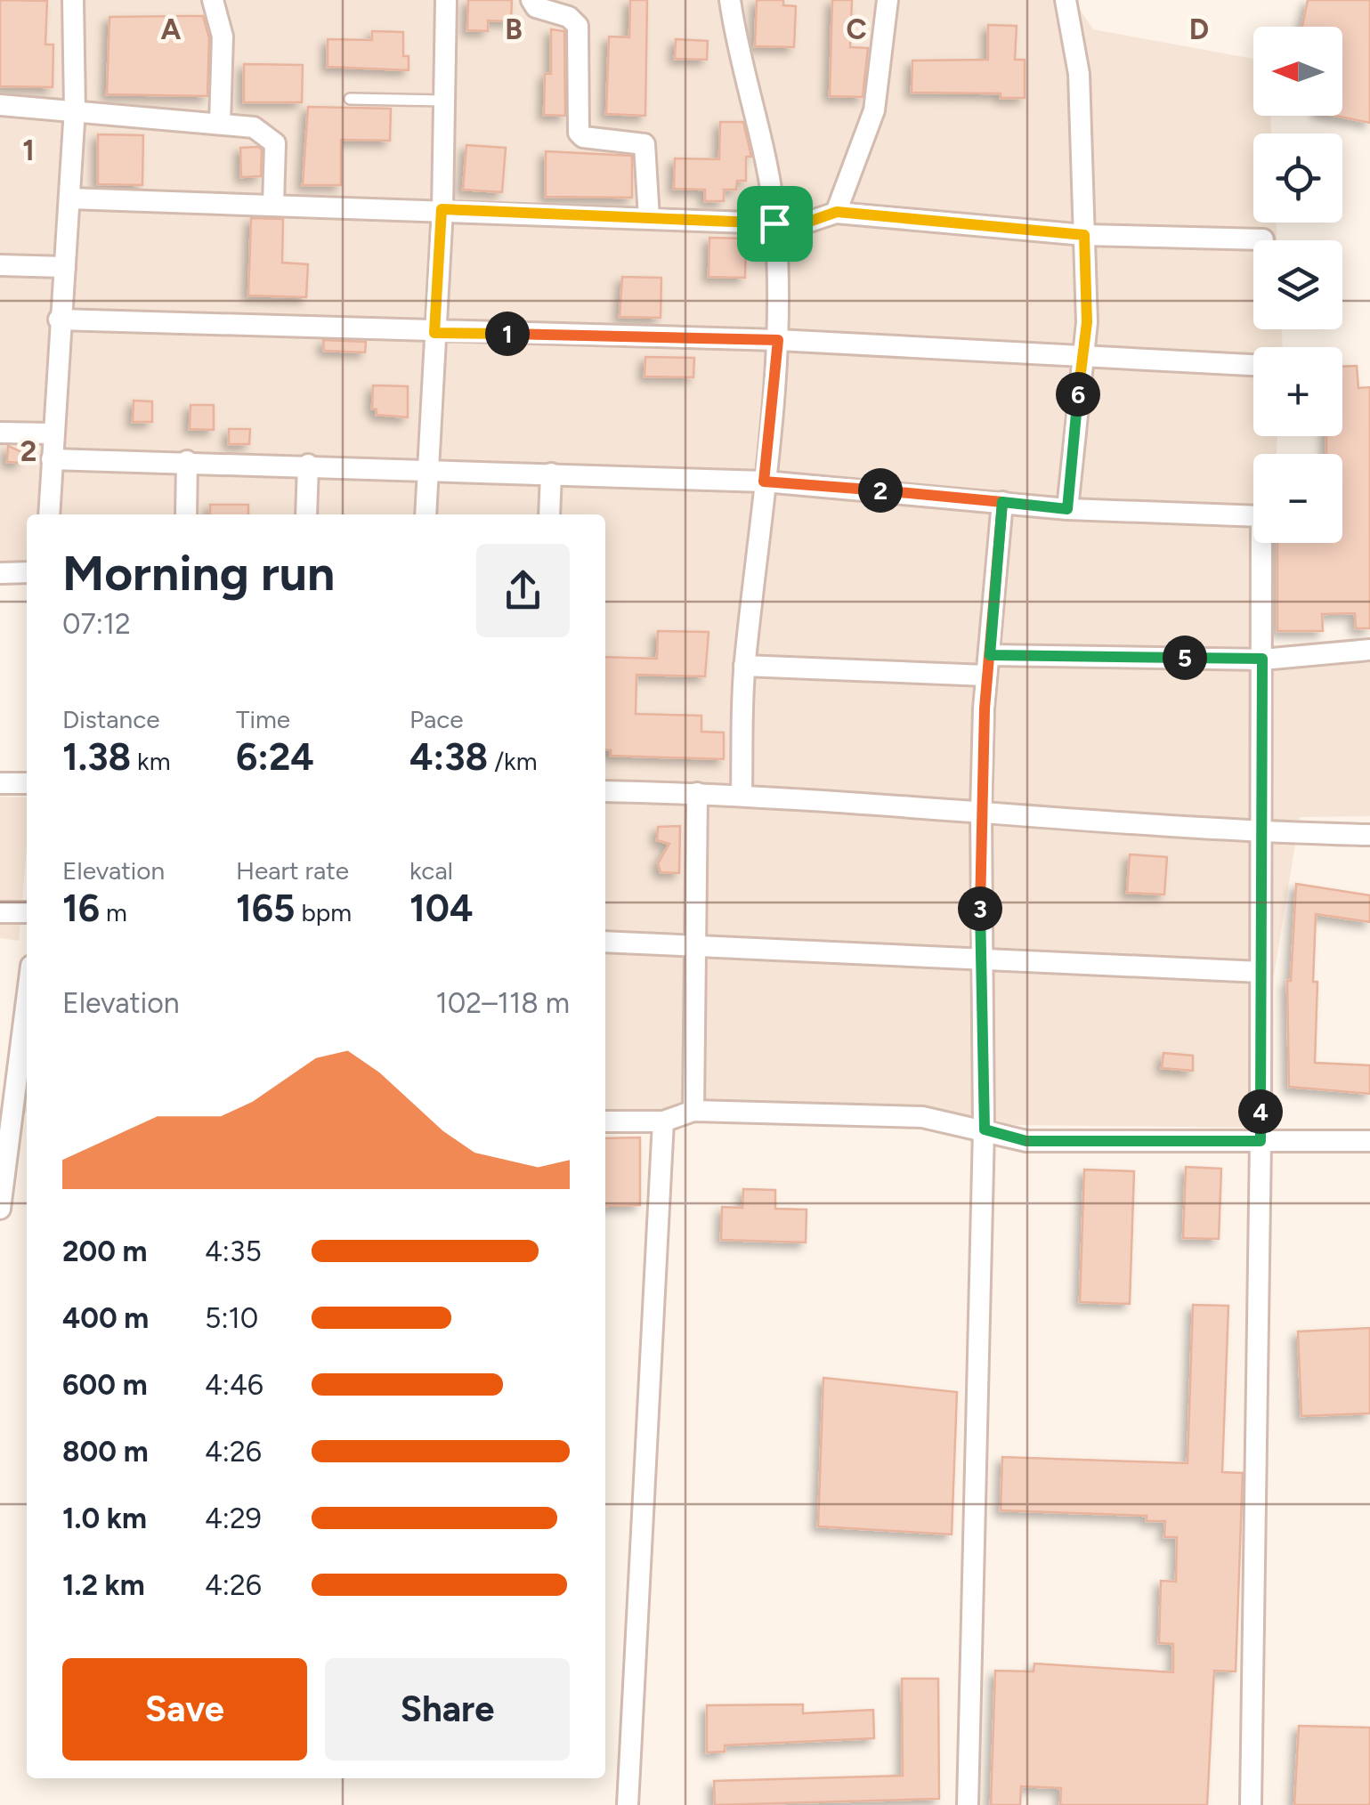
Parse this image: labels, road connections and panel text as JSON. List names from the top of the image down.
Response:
{
  "north": "left",
  "page": {
    "map_buttons": ["+", "−"],
    "pins": [
      "1",
      "6",
      "2",
      "5",
      "3",
      "4"
    ],
    "heading": ["Morning run", "07:12"],
    "stats": [
      ["Distance", "1.38 km"],
      ["Time", "6:24"],
      ["Pace", "4:38 /km"],
      ["Elevation", "16 m"],
      ["Heart rate", "165 bpm"],
      ["kcal", "104"]
    ],
    "chart": ["Elevation", "102–118 m"],
    "list": [
      {
        "name": "200 m",
        "note": "4:35"
      },
      {
        "name": "400 m",
        "note": "5:10"
      },
      {
        "name": "600 m",
        "note": "4:46"
      },
      {
        "name": "800 m",
        "note": "4:26"
      },
      {
        "name": "1.0 km",
        "note": "4:29"
      },
      {
        "name": "1.2 km",
        "note": "4:26"
      }
    ],
    "buttons": ["Save", "Share"]
  },
  "grid": {
    "columns": [
      "A",
      "B",
      "C",
      "D"
    ],
    "rows": ["1", "2"]
  }
}
